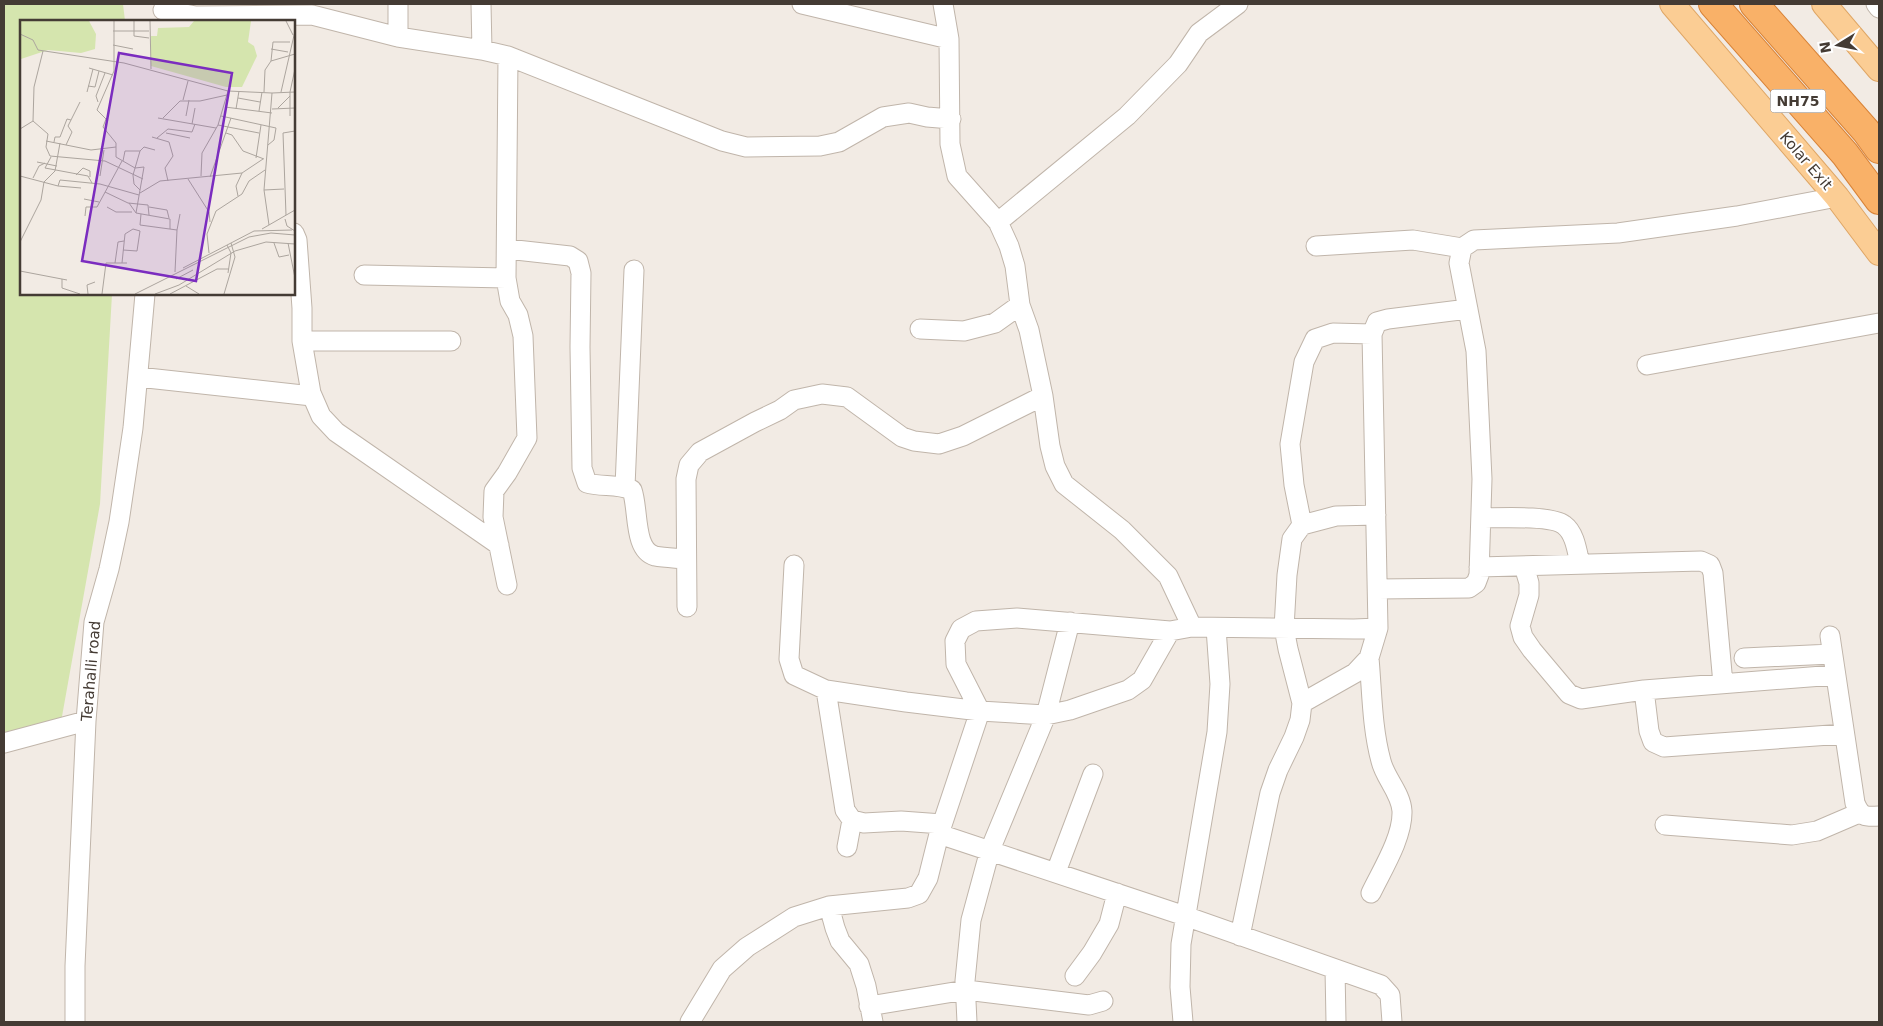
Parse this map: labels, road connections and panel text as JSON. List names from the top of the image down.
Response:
{
  "streets": {
    "highway": ["NH75"],
    "main road": ["Kolar Exit"],
    "street": ["Terahalli road"]
  },
  "north": "left"
}
